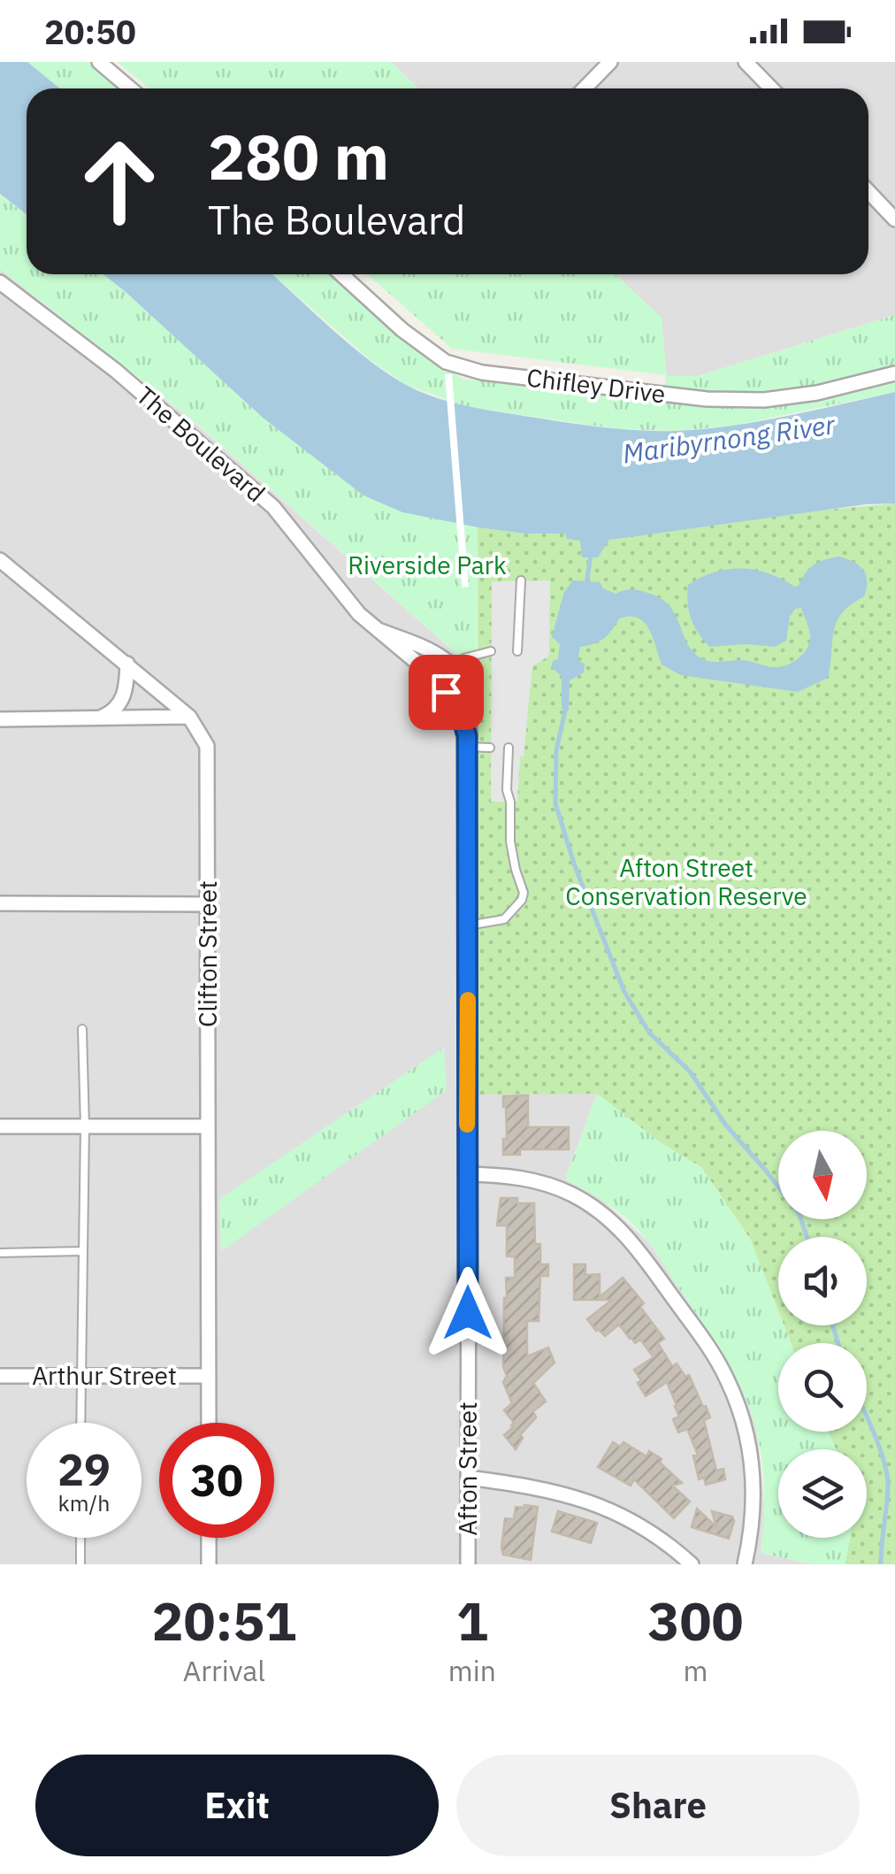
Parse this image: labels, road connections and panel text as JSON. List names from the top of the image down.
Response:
{
  "streets": {
    "street": [
      "Chifley Drive",
      "The Boulevard",
      "Clifton Street",
      "Arthur Street",
      "Afton Street"
    ]
  },
  "crossings": [
    ["The Boulevard", "Afton Street"],
    ["Clifton Street", "Arthur Street"]
  ],
  "water": ["Maribyrnong River"],
  "parks": ["Riverside Park", "Afton Street Conservation Reserve"],
  "north": "bottom",
  "page": {
    "status": "20:50",
    "turn": ["280 m", "The Boulevard"],
    "speed": "29 km/h",
    "limit": "30",
    "eta": [
      "20:51",
      "Arrival",
      "1",
      "min",
      "300",
      "m"
    ],
    "buttons": ["Exit", "Share"]
  }
}
